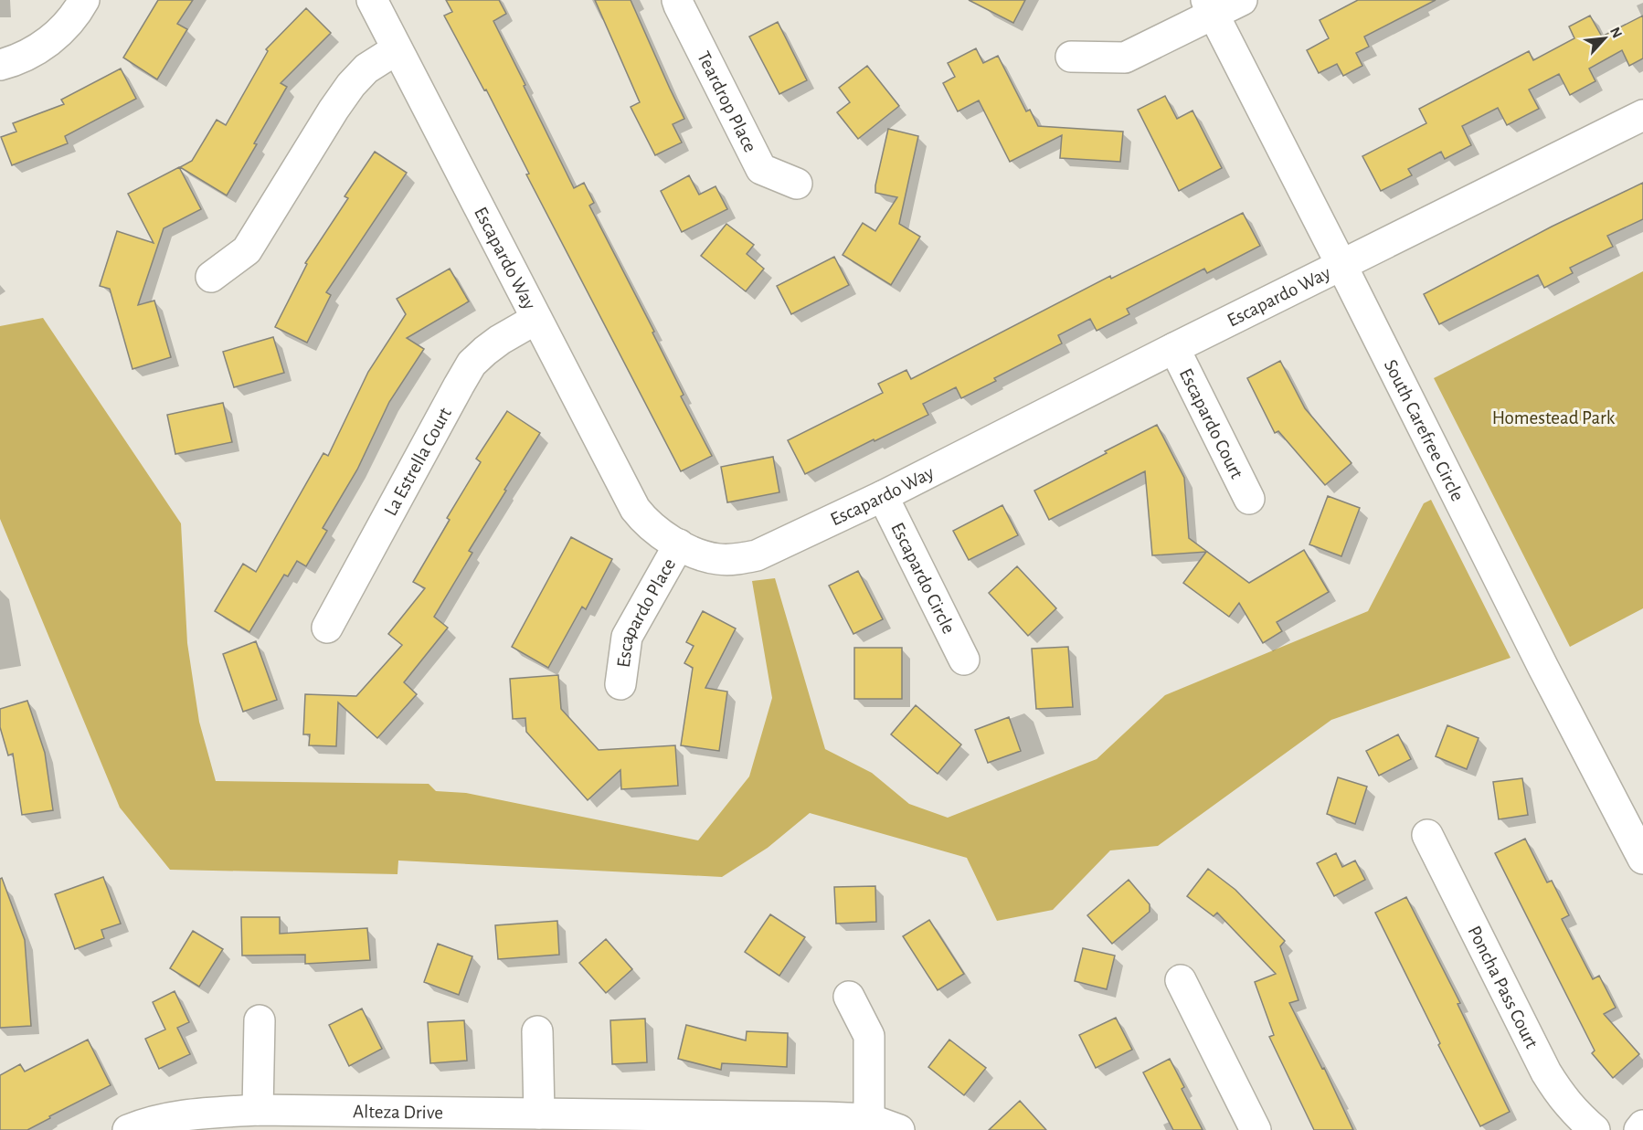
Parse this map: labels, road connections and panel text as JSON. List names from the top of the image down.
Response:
{
  "streets": {
    "street": [
      "Teardrop Place",
      "Escapardo Way",
      "Escapardo Court",
      "South Carefree Circle",
      "La Estrella Court",
      "Escapardo Circle",
      "Escapardo Place",
      "Poncha Pass Court",
      "Alteza Drive"
    ]
  },
  "crossings": [
    ["Escapardo Way", "Escapardo Court"],
    ["Escapardo Way", "South Carefree Circle"],
    ["Escapardo Way", "La Estrella Court"],
    ["Escapardo Way", "Escapardo Circle"],
    ["Escapardo Way", "Escapardo Place"]
  ],
  "parks": ["Homestead Park"],
  "north": "top right"
}
